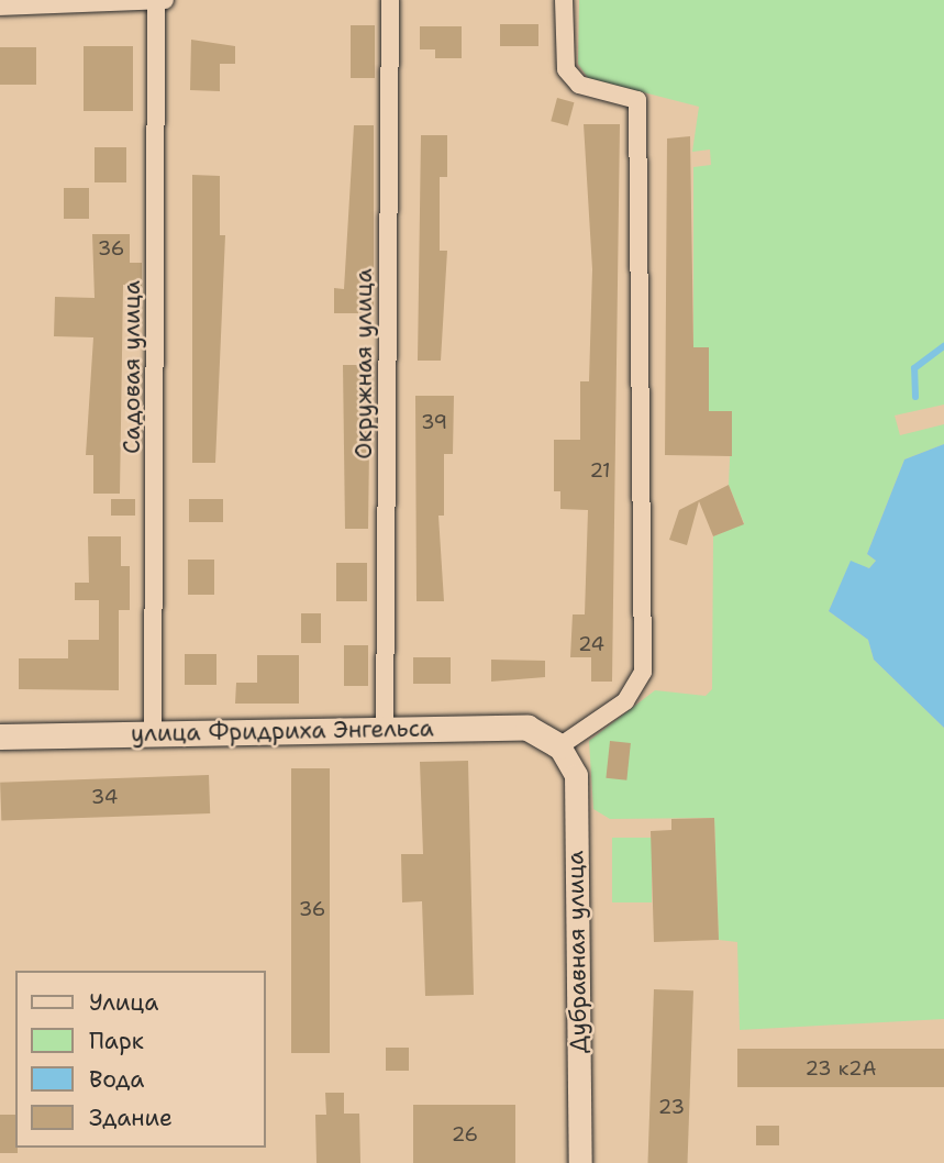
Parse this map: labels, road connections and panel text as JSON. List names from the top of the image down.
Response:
{
  "streets": {
    "main road": ["улица Фридриха Энгельса"],
    "street": ["Окружная улица", "Садовая улица", "Дубравная улица"]
  },
  "crossings": [
    ["Окружная улица", "улица Фридриха Энгельса"],
    ["Садовая улица", "улица Фридриха Энгельса"],
    ["улица Фридриха Энгельса", "Дубравная улица"]
  ],
  "house_numbers": [
    "36",
    "39",
    "21",
    "24",
    "34",
    "36",
    "23 к2А",
    "23",
    "26"
  ],
  "legend": [
    "Улица",
    "Парк",
    "Вода",
    "Здание"
  ]
}
